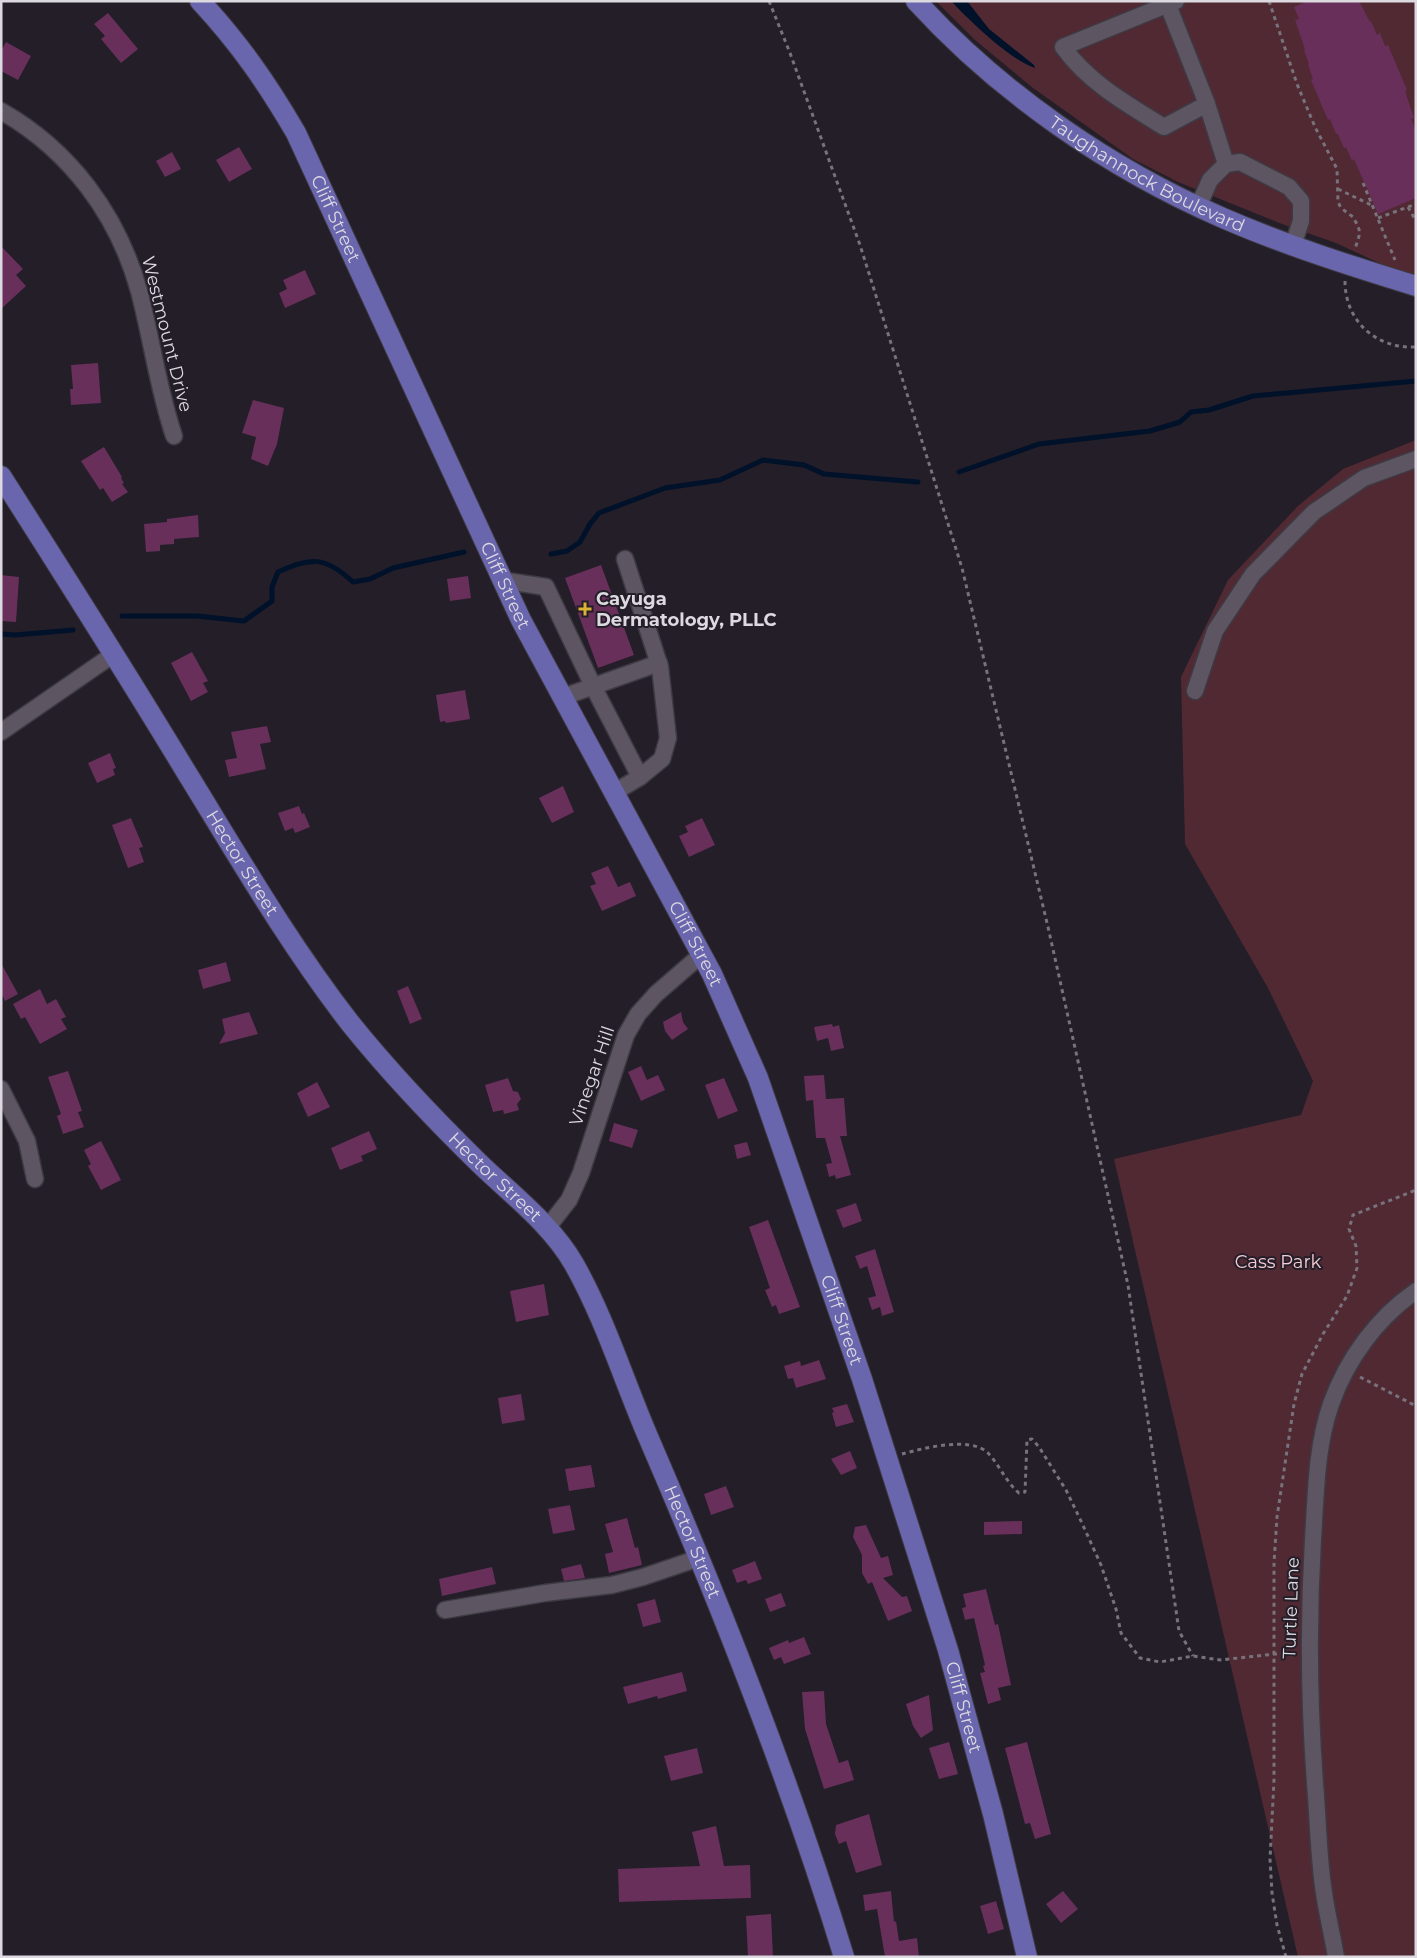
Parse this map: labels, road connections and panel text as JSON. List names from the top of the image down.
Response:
{
  "streets": {
    "main road": ["Taughannock Boulevard", "Cliff Street", "Hector Street"],
    "street": ["Westmount Drive", "Vinegar Hill", "Turtle Lane"]
  },
  "crossings": [
    ["Cliff Street", "Vinegar Hill"],
    ["Hector Street", "Vinegar Hill"]
  ],
  "parks": ["Cass Park"],
  "places": {
    "health": ["Cayuga Dermatology, PLLC"]
  }
}
